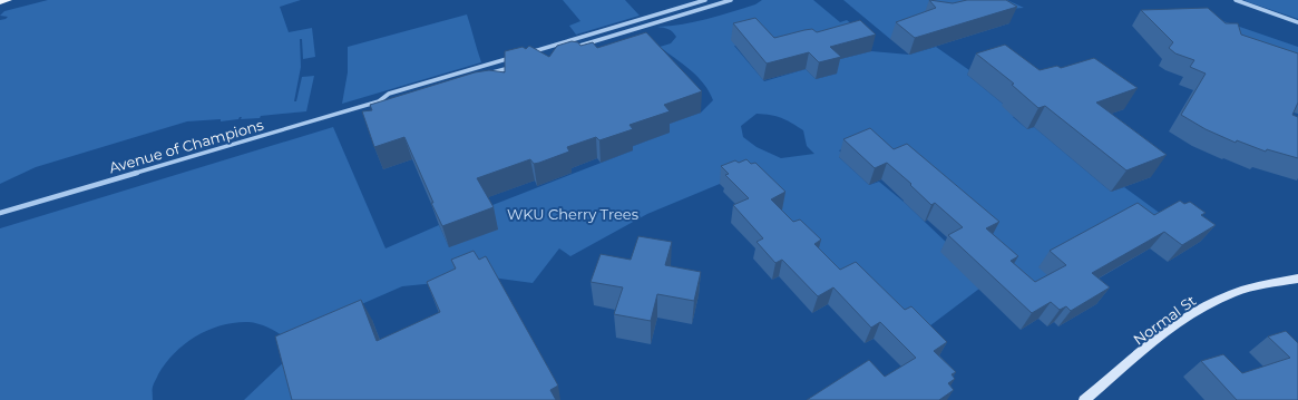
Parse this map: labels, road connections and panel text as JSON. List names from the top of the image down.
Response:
{
  "streets": {
    "street": ["Avenue of Champions", "Normal St"]
  },
  "parks": ["WKU Cherry Trees"]
}
